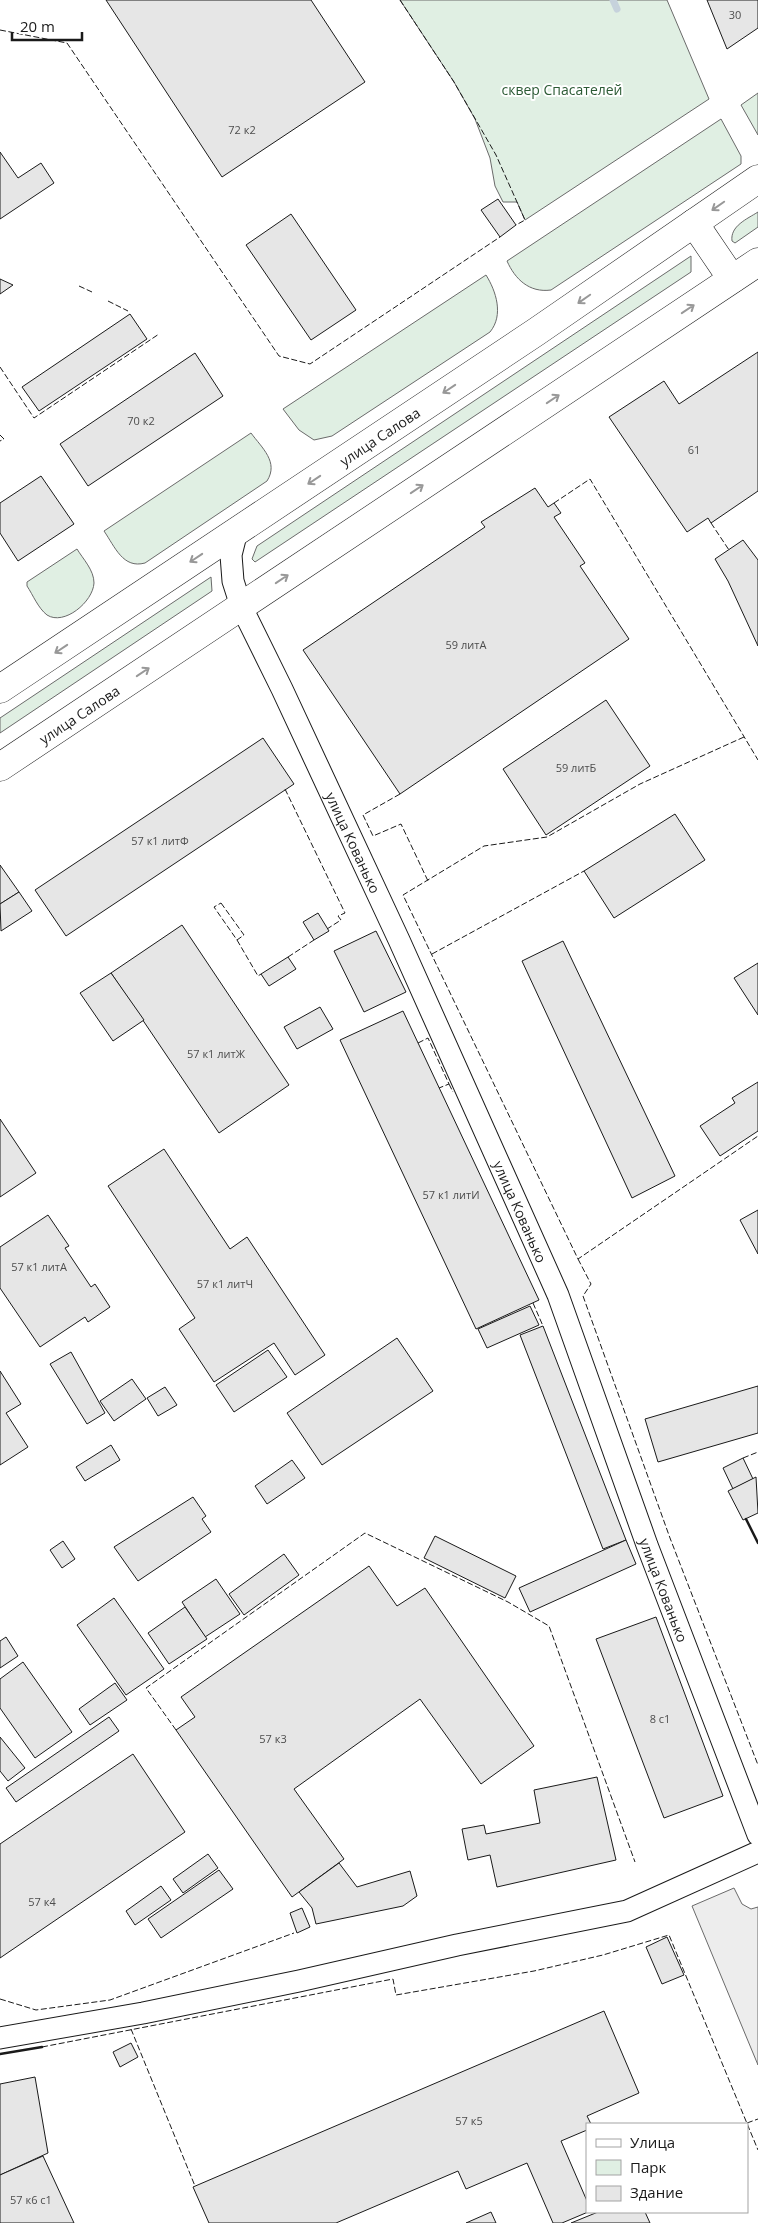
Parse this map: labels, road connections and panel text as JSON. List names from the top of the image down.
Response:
{
  "streets": {
    "main road": ["улица Салова"],
    "street": ["улица Кованько"]
  },
  "crossings": [
    ["улица Салова", "улица Кованько"]
  ],
  "parks": ["cквер Спасателей"],
  "house_numbers": [
    "30",
    "72 к2",
    "70 к2",
    "61",
    "59 литА",
    "59 литБ",
    "57 к1 литФ",
    "57 к1 литЖ",
    "57 к1 литИ",
    "57 к1 литА",
    "57 к1 литЧ",
    "8 с1",
    "57 к3",
    "57 к4",
    "57 к5",
    "57 к6 с1"
  ],
  "legend": ["Улица", "Парк", "Здание"],
  "scale_bar": "20 m"
}
